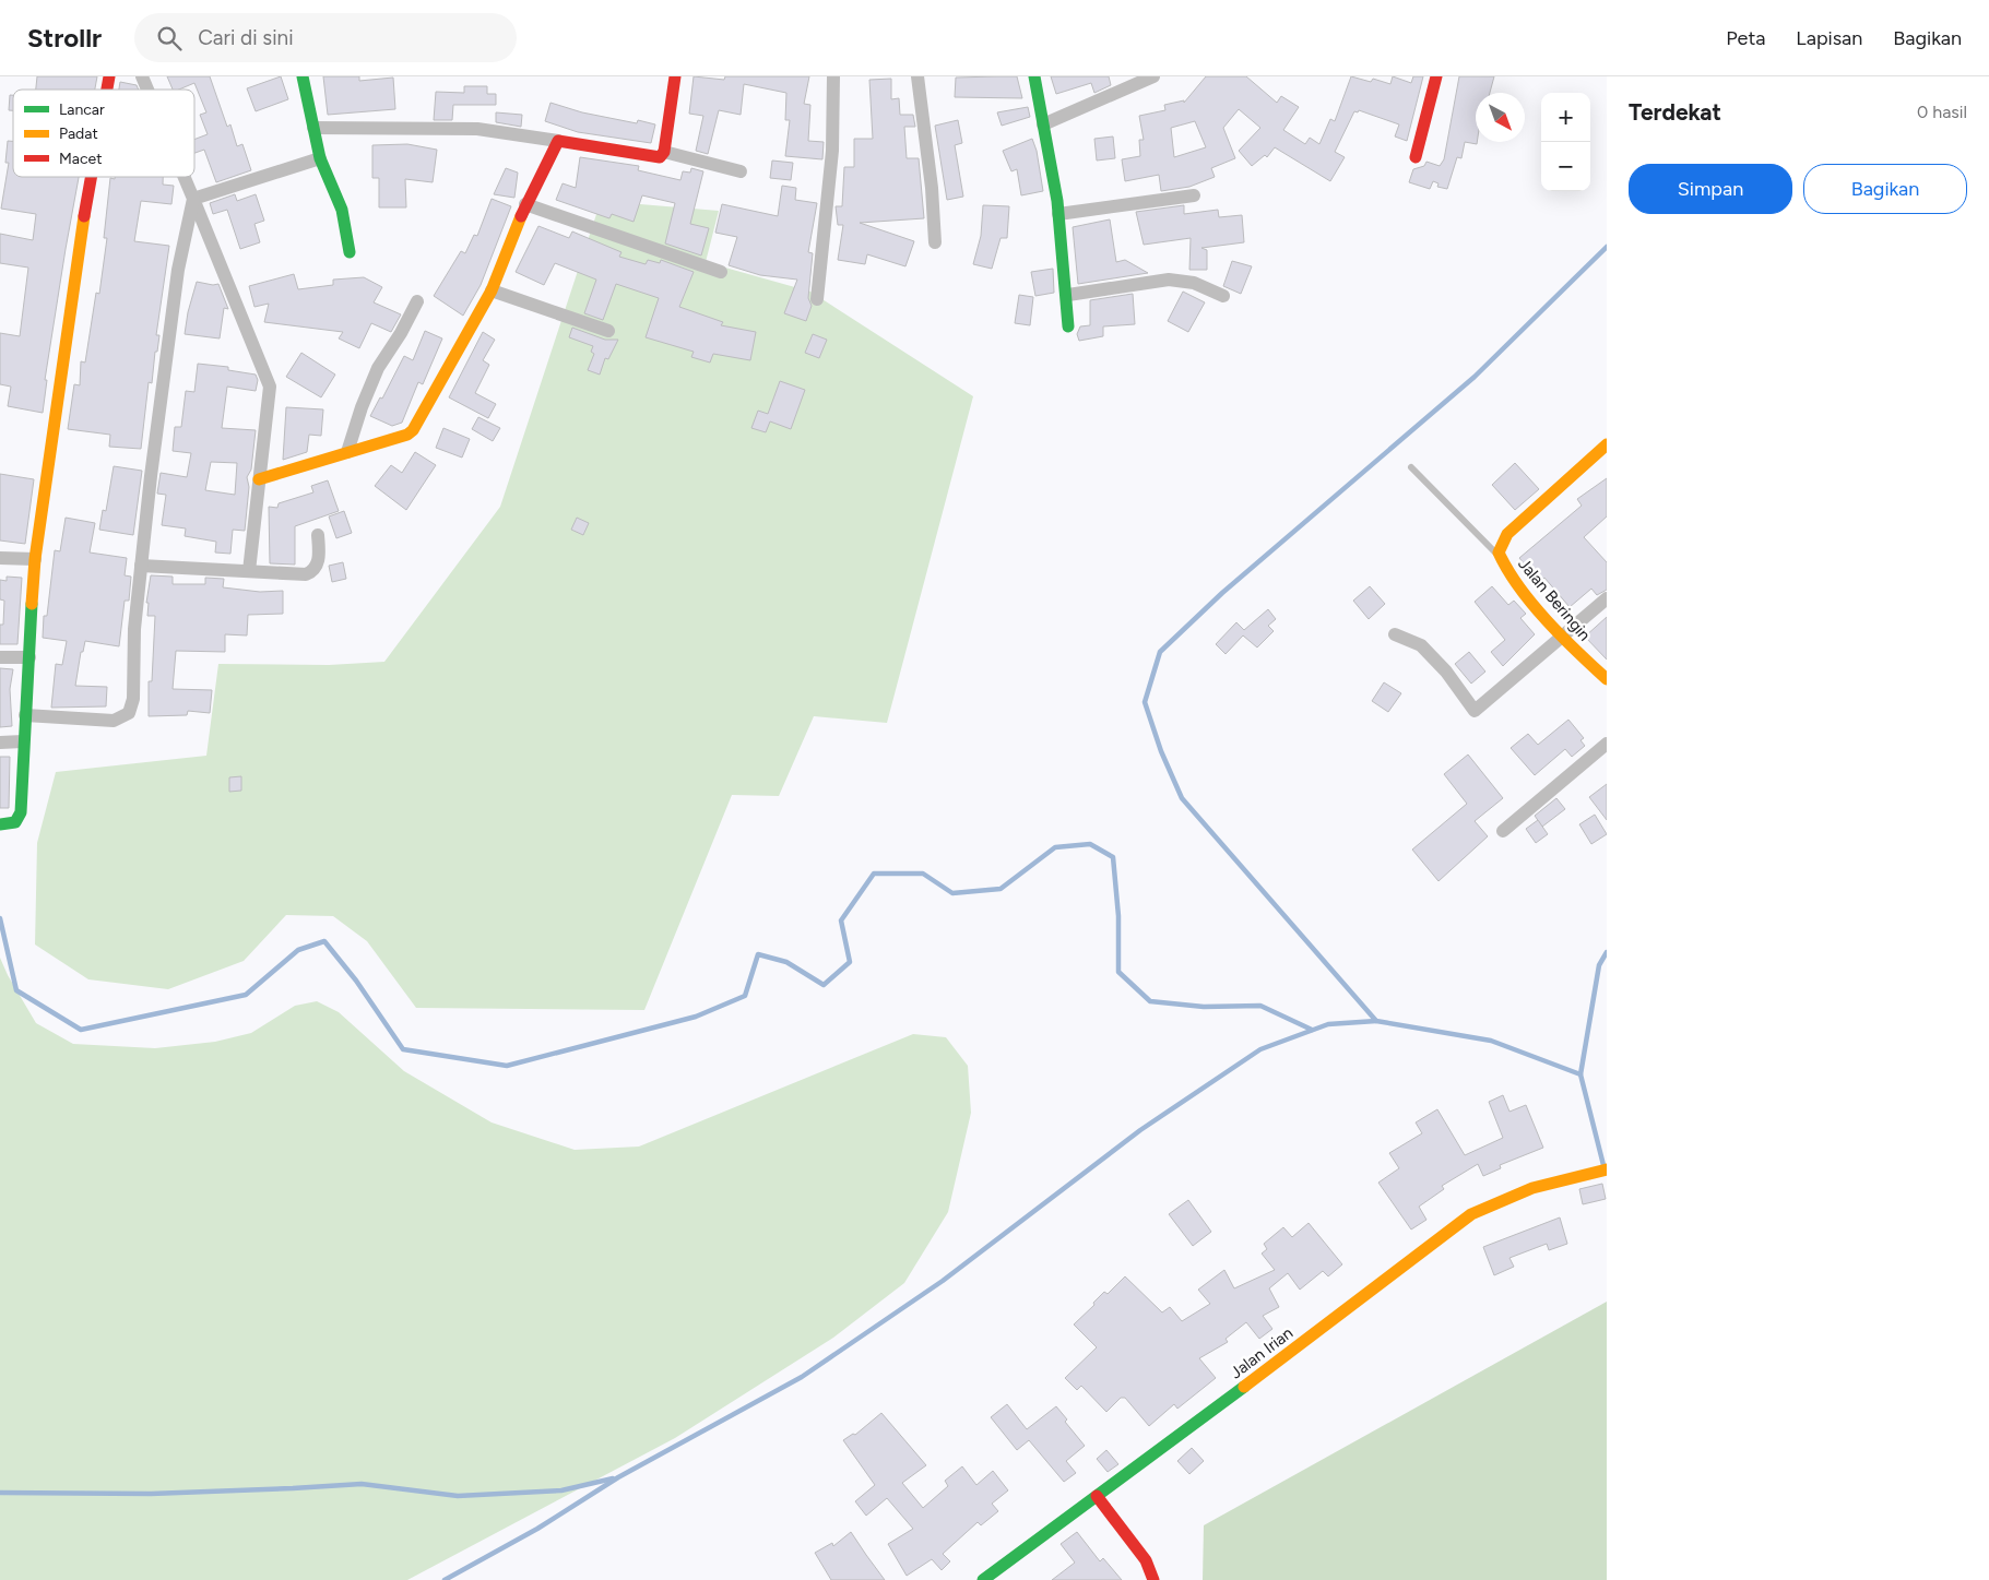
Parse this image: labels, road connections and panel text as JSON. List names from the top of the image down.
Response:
{
  "streets": {
    "street": ["Jalan Beringin", "Jalan Irian"]
  },
  "legend": ["Lancar", "Padat", "Macet"],
  "north": "bottom right",
  "page": {
    "header": "Strollr",
    "search": "Cari di sini",
    "nav": ["Peta", "Lapisan", "Bagikan"],
    "heading": ["Terdekat", "0 hasil"],
    "map_buttons": ["+", "−"],
    "buttons": ["Simpan", "Bagikan"]
  }
}
